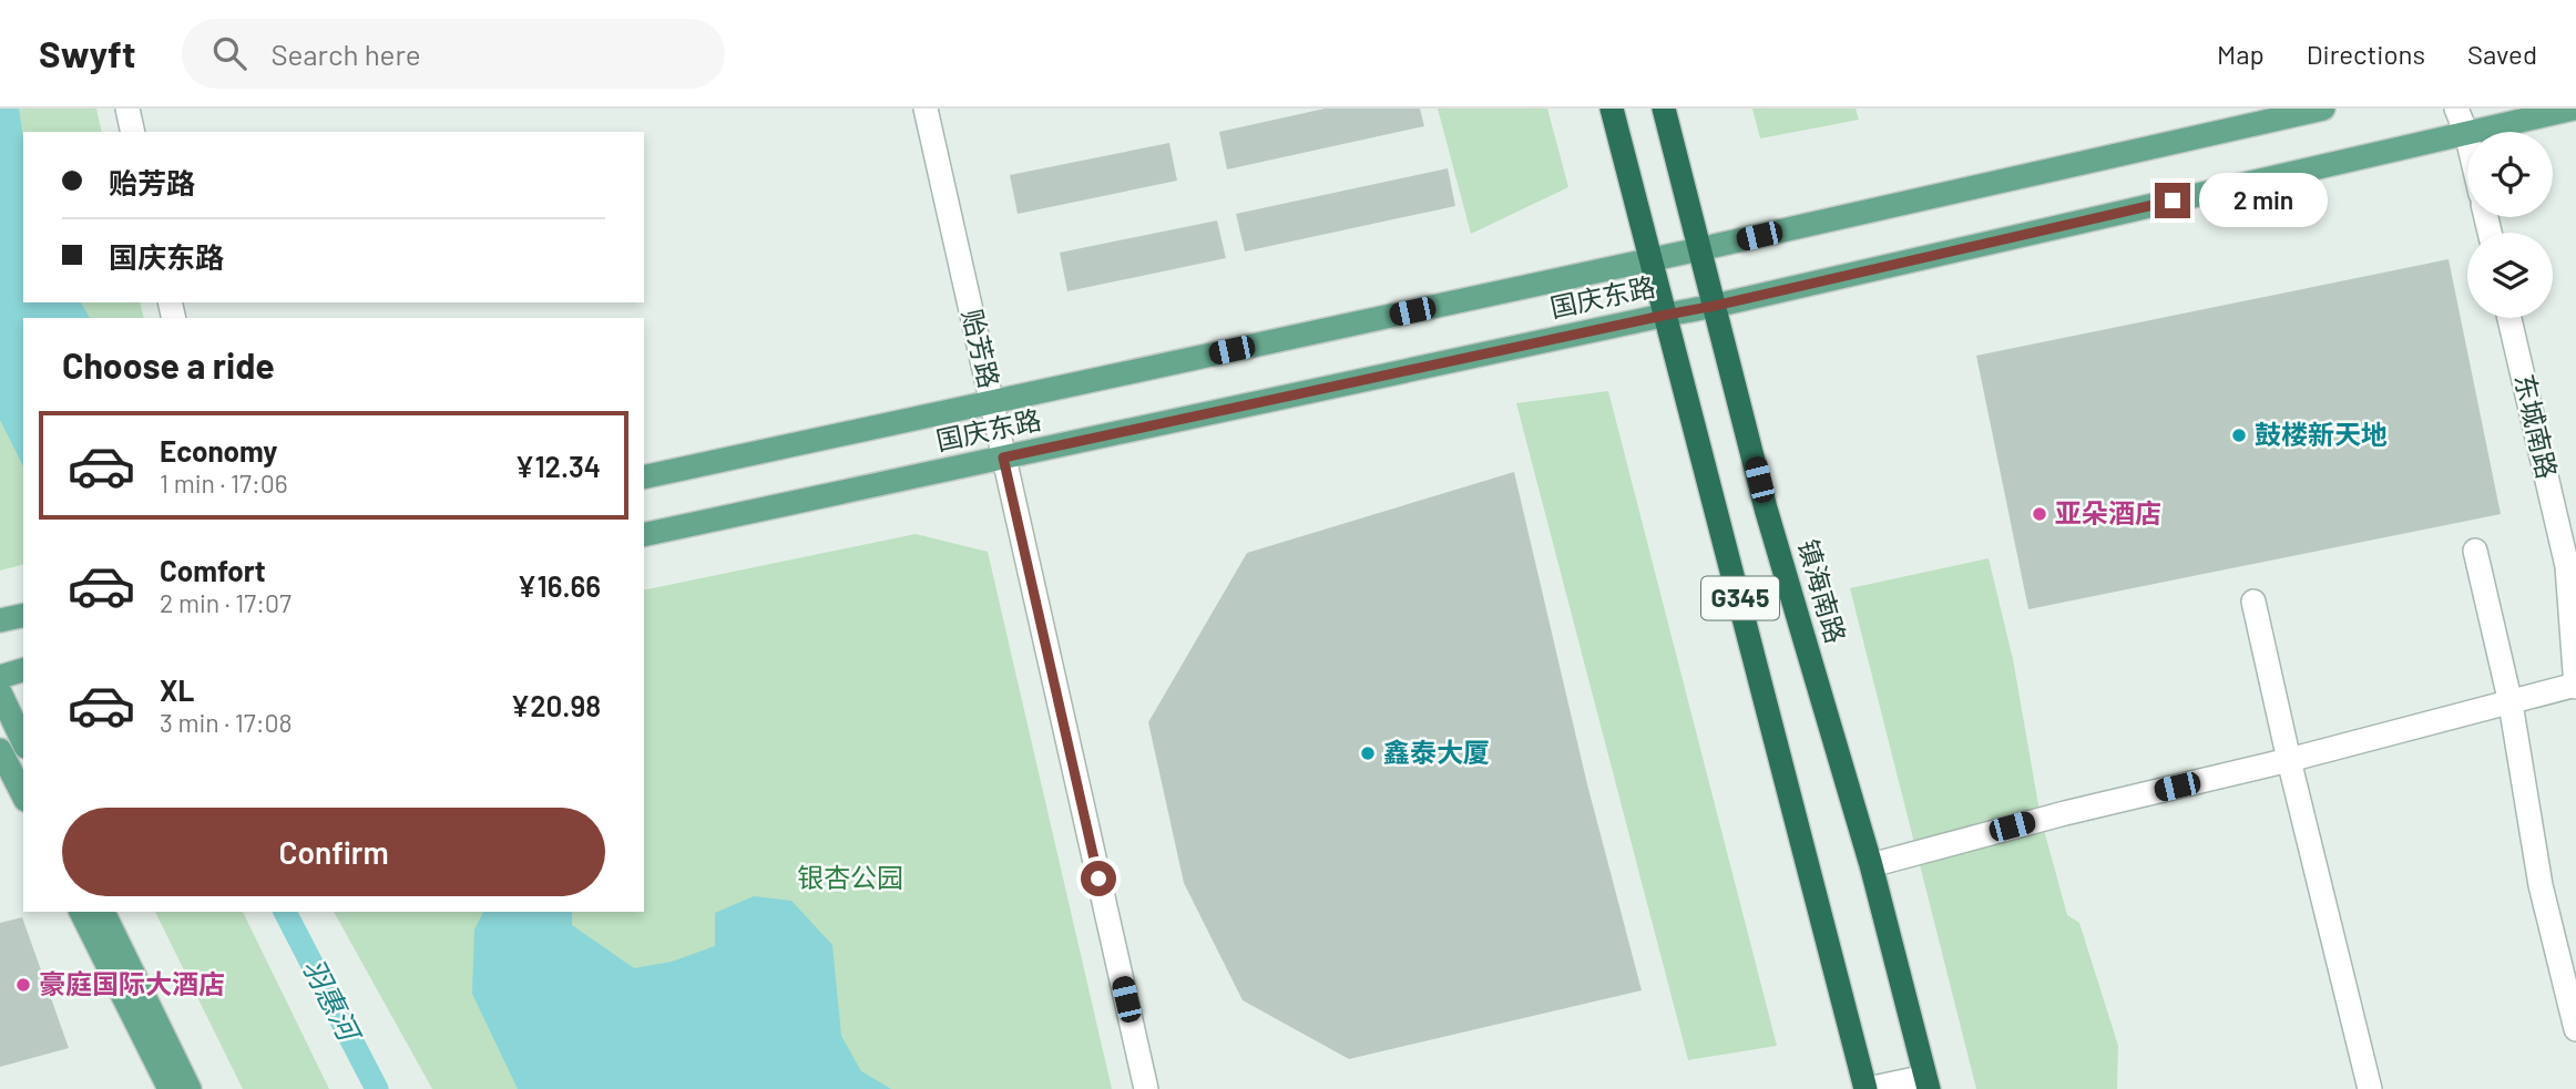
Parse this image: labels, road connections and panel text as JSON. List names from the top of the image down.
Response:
{
  "streets": {
    "highway": ["镇海南路", "G345"],
    "main road": ["国庆东路"],
    "street": ["贻芳路", "东城南路"]
  },
  "crossings": [
    ["国庆东路", "贻芳路"],
    ["国庆东路", "镇海南路"],
    ["国庆东路", "G345"]
  ],
  "water": ["羽惠河"],
  "parks": ["银杏公园"],
  "places": [
    "鼓楼新天地",
    "亚朵酒店",
    "鑫泰大厦",
    "豪庭国际大酒店"
  ],
  "page": {
    "header": "Swyft",
    "search": "Search here",
    "nav": ["Map", "Directions", "Saved"],
    "banner": ["贻芳路", "国庆东路"],
    "bubble": "2 min",
    "heading": "Choose a ride",
    "list": [
      {
        "name": "Economy",
        "note": "1 min · 17:06",
        "value": "¥12.34"
      },
      {
        "name": "Comfort",
        "note": "2 min · 17:07",
        "value": "¥16.66"
      },
      {
        "name": "XL",
        "note": "3 min · 17:08",
        "value": "¥20.98"
      }
    ],
    "buttons": "Confirm"
  }
}
